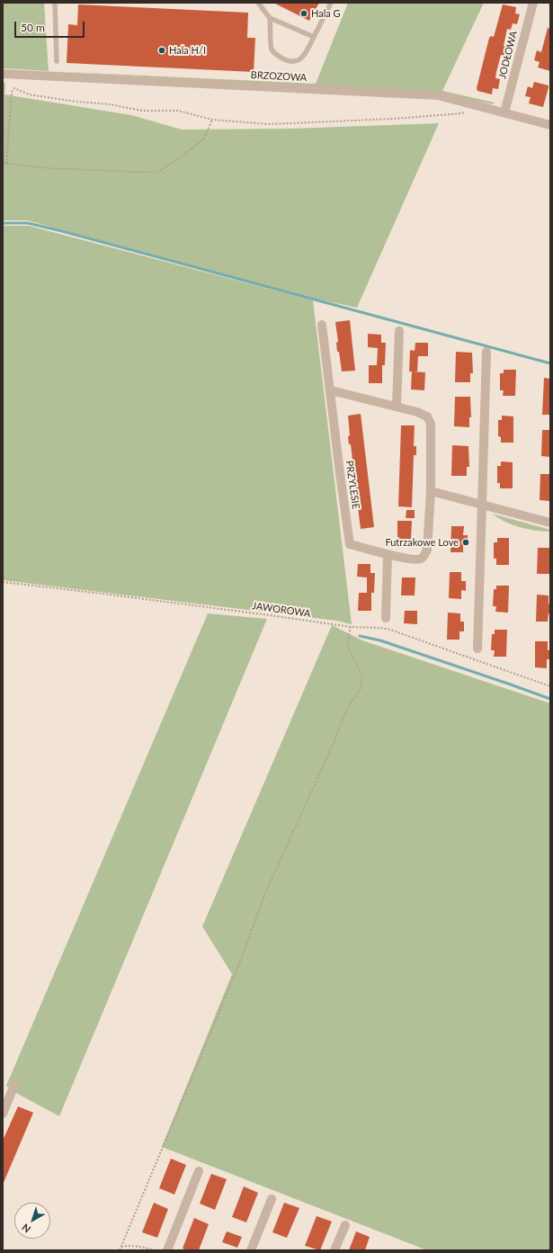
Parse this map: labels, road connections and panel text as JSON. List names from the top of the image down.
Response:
{
  "streets": {
    "street": ["JODŁOWA", "BRZOZOWA", "PRZYLESIE"],
    "path": ["JAWOROWA"]
  },
  "crossings": [
    ["JODŁOWA", "BRZOZOWA"]
  ],
  "places": ["Hala G", "Hala H/I", "Futrzakowe Love"],
  "scale_bar": "50 m",
  "north": "bottom left"
}
